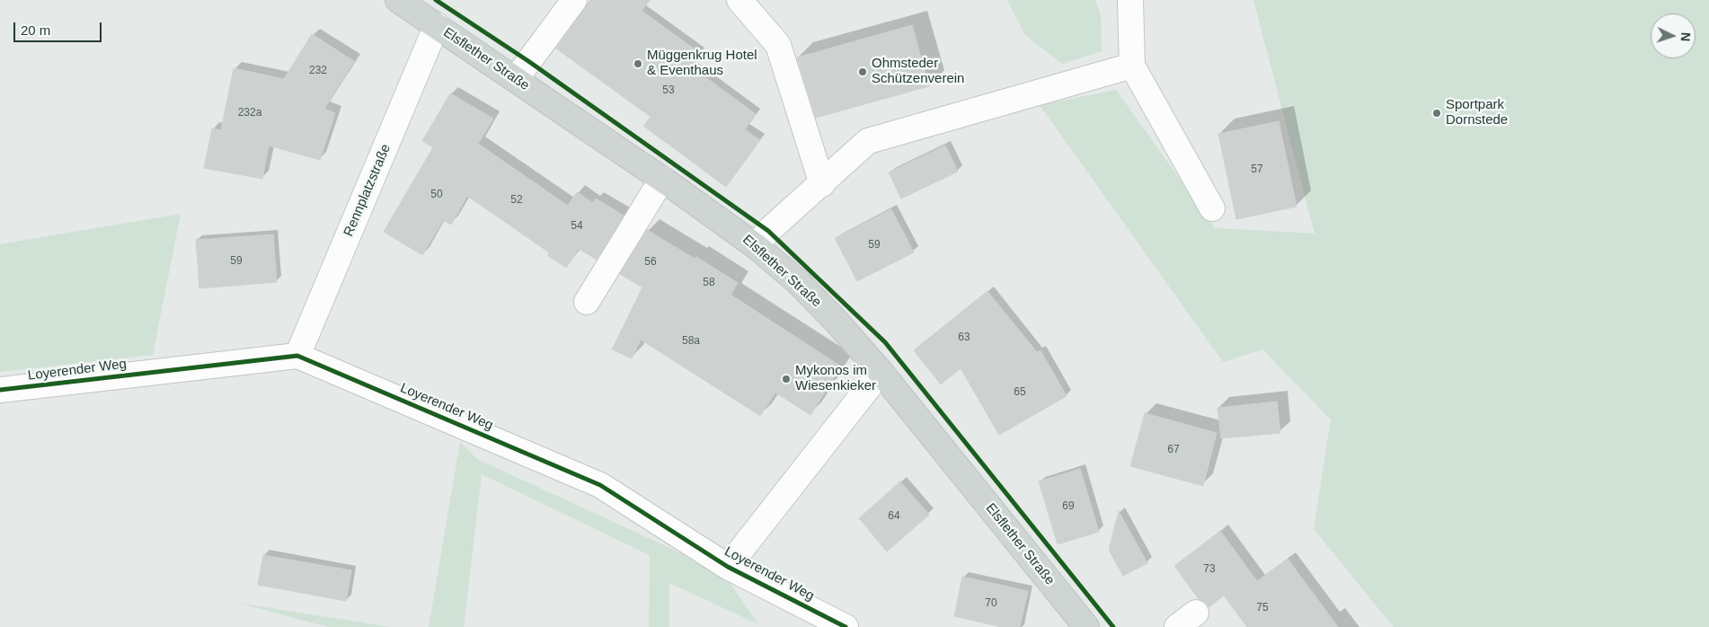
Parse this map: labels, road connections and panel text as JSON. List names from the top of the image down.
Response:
{
  "streets": {
    "main road": ["Elsflether Straße"],
    "street": ["Rennplatzstraße", "Loyerender Weg"]
  },
  "crossings": [
    ["Elsflether Straße", "Rennplatzstraße"],
    ["Rennplatzstraße", "Loyerender Weg"]
  ],
  "places": [
    "Müggenkrug Hotel & Eventhaus",
    "Ohmsteder Schützenverein",
    "Sportpark Dornstede",
    "Mykonos im Wiesenkieker"
  ],
  "house_numbers": [
    "232",
    "53",
    "232a",
    "57",
    "50",
    "52",
    "54",
    "59",
    "59",
    "56",
    "58",
    "63",
    "58a",
    "65",
    "67",
    "69",
    "64",
    "73",
    "70",
    "75"
  ],
  "scale_bar": "20 m",
  "north": "right"
}
